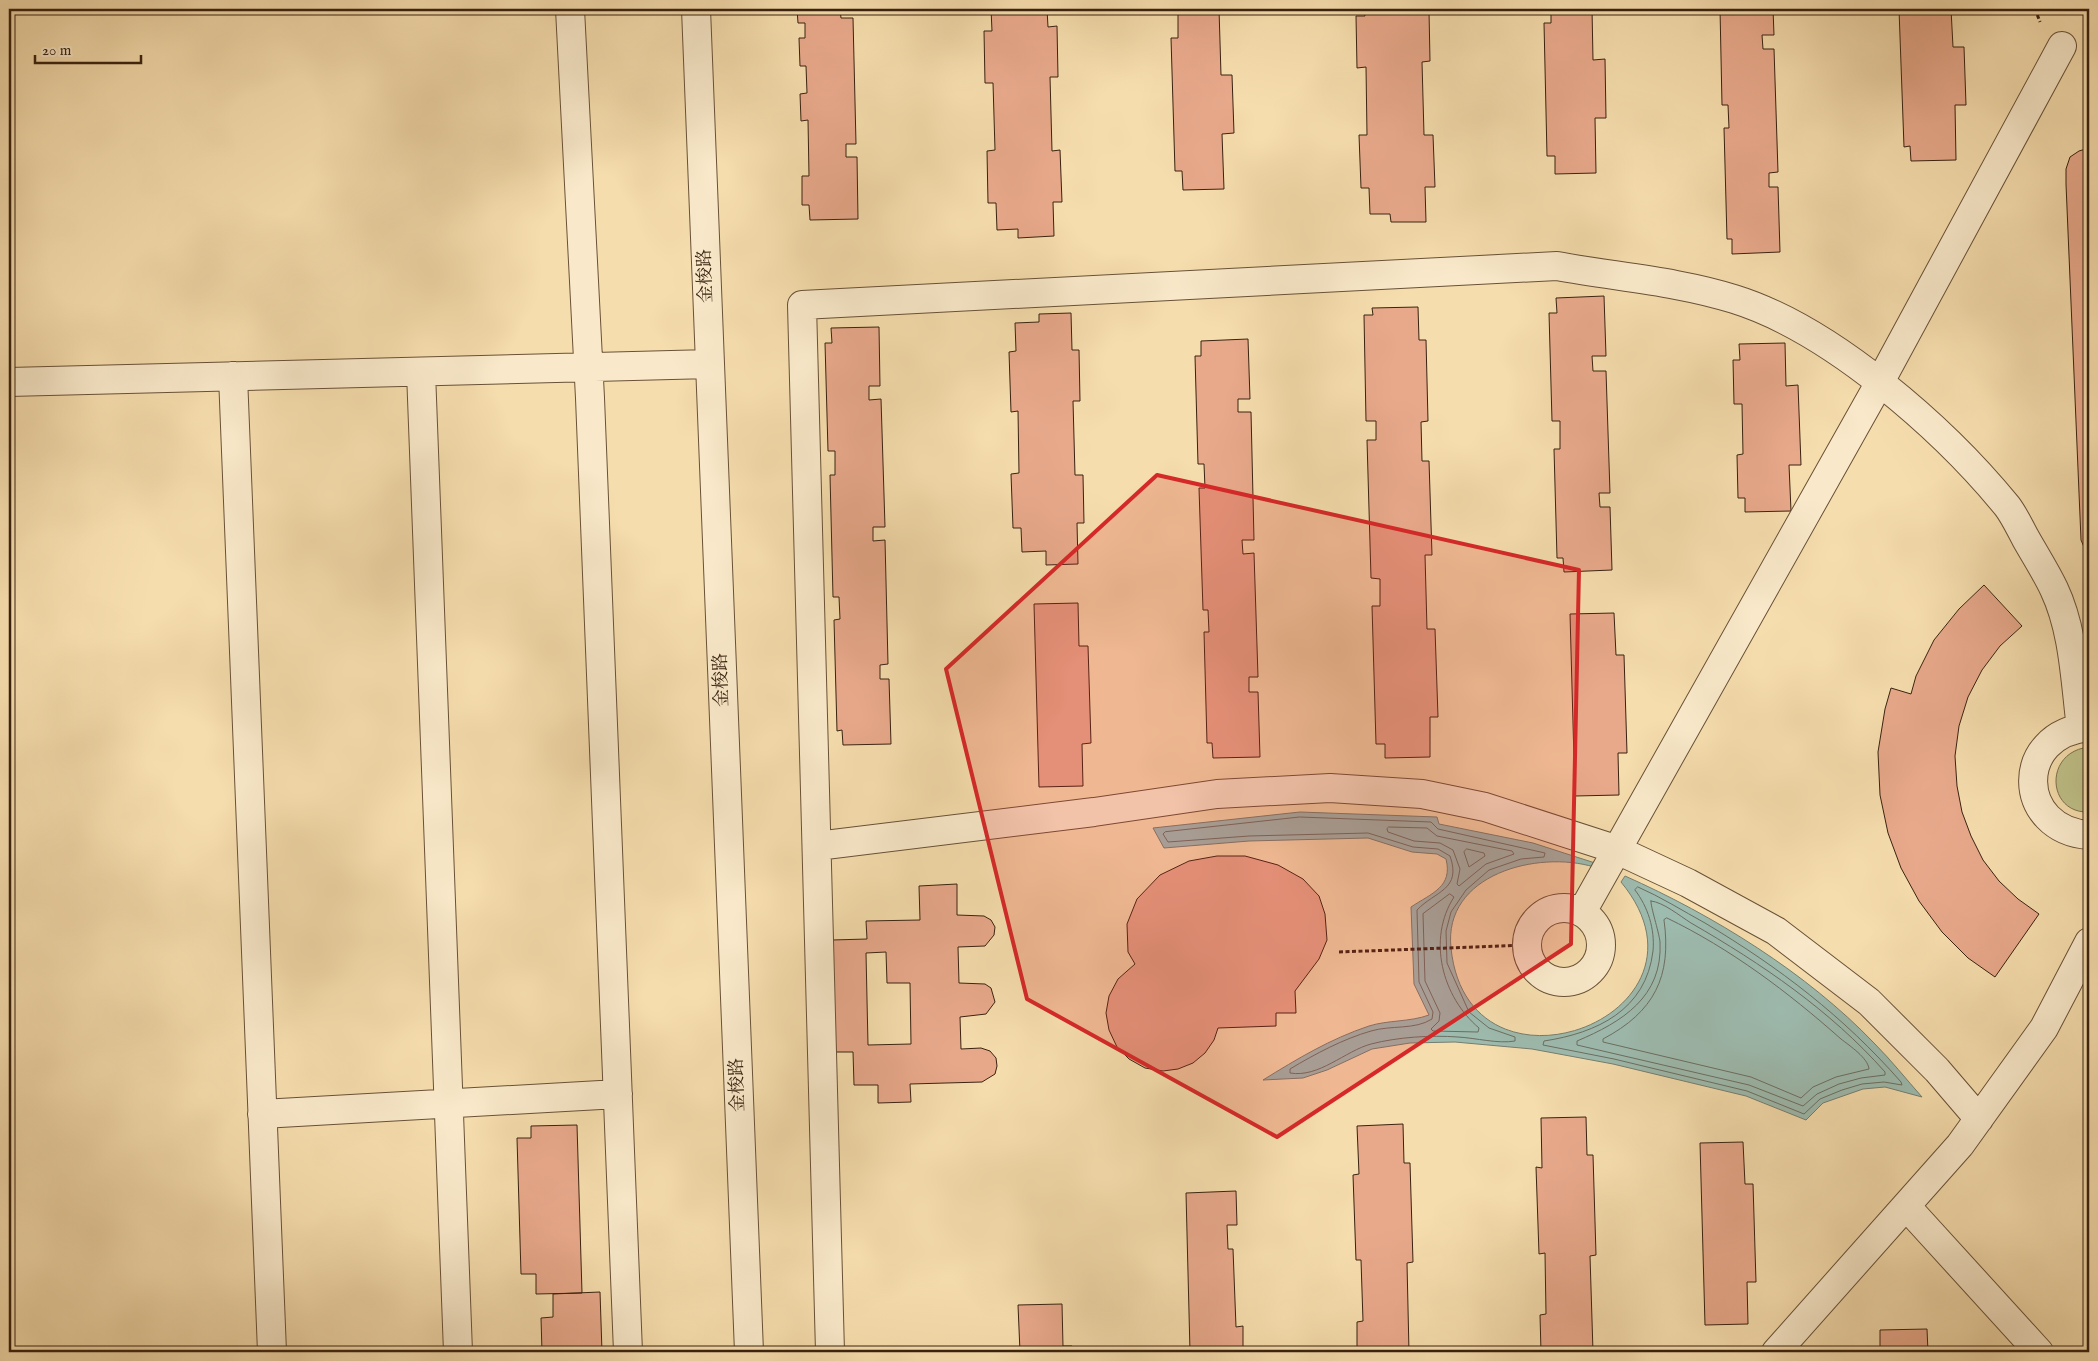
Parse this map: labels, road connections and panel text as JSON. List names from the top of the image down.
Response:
{
  "streets": {
    "street": ["金梭路"]
  },
  "scale_bar": "20 m"
}
